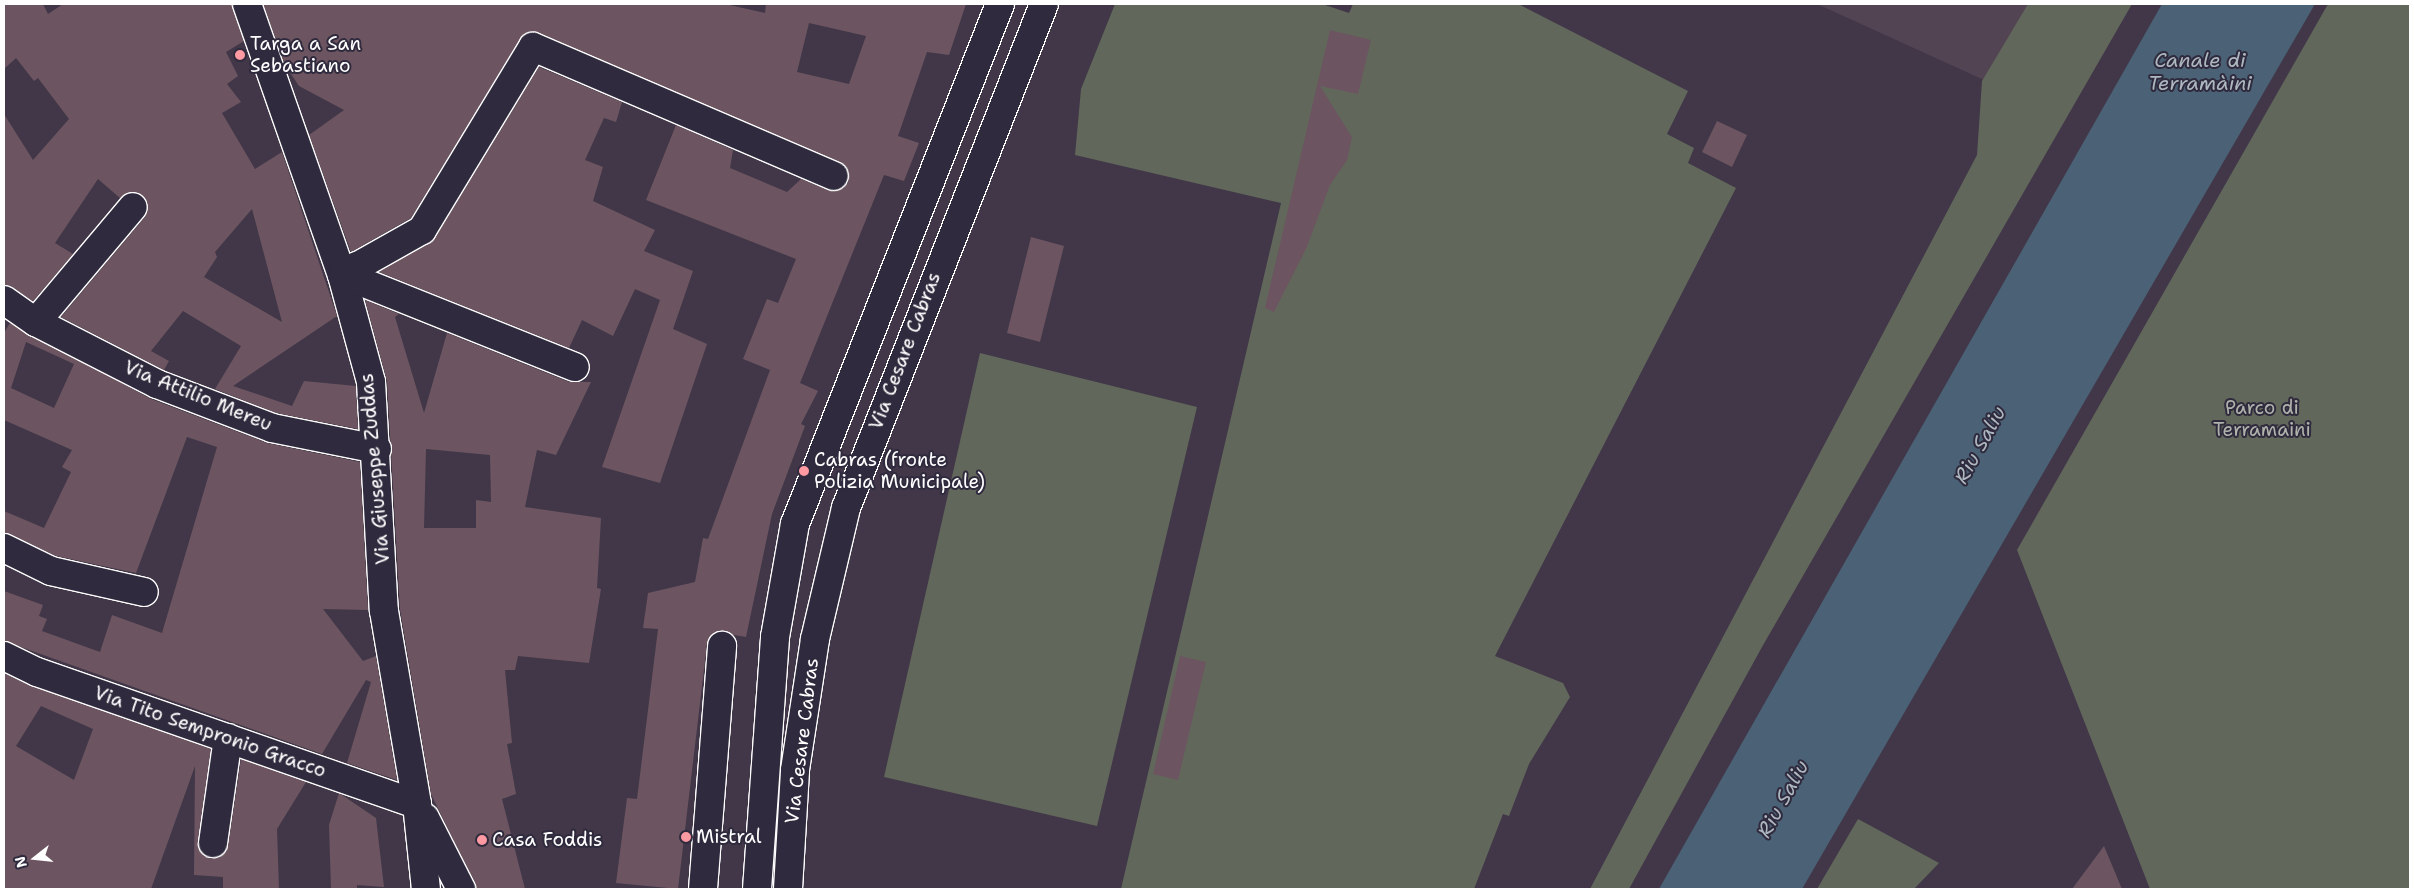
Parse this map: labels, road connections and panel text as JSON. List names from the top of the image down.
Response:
{
  "streets": {
    "street": [
      "Via Cesare Cabras",
      "Via Attilio Mereu",
      "Via Giuseppe Zuddas",
      "Via Tito Sempronio Gracco"
    ]
  },
  "crossings": [
    ["Via Attilio Mereu", "Via Giuseppe Zuddas"],
    ["Via Giuseppe Zuddas", "Via Tito Sempronio Gracco"]
  ],
  "water": ["Canale di Terramàini", "Riu Saliu"],
  "parks": ["Parco di Terramaini"],
  "places": [
    "Targa a San Sebastiano",
    "Cabras (fronte Polizia Municipale)",
    "Mistral",
    "Casa Foddis"
  ],
  "north": "left"
}
